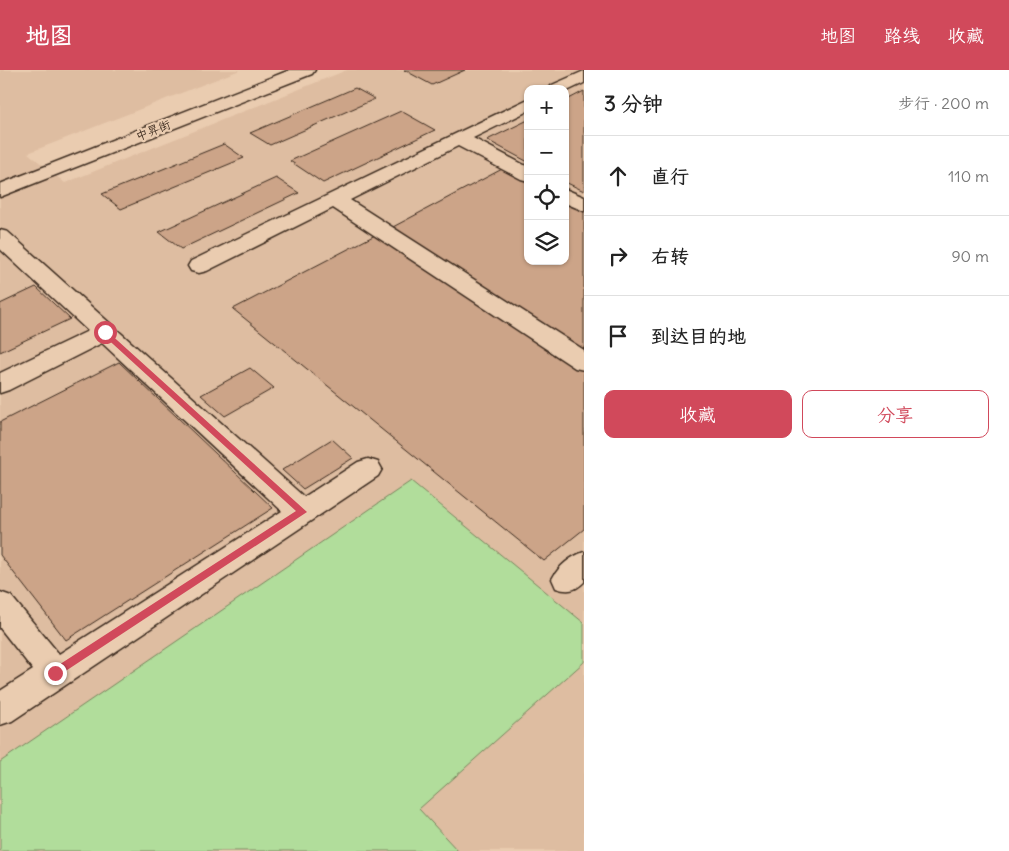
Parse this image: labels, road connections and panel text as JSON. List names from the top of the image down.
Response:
{
  "streets": {
    "main road": ["中昇街"]
  },
  "page": {
    "header": "地图",
    "nav": ["地图", "路线", "收藏"],
    "heading": ["3 分钟", "步行 · 200 m"],
    "map_buttons": ["+", "−"],
    "list": [
      ["直行", "110 m"],
      ["右转", "90 m"],
      "到达目的地"
    ],
    "buttons": ["收藏", "分享"]
  }
}
